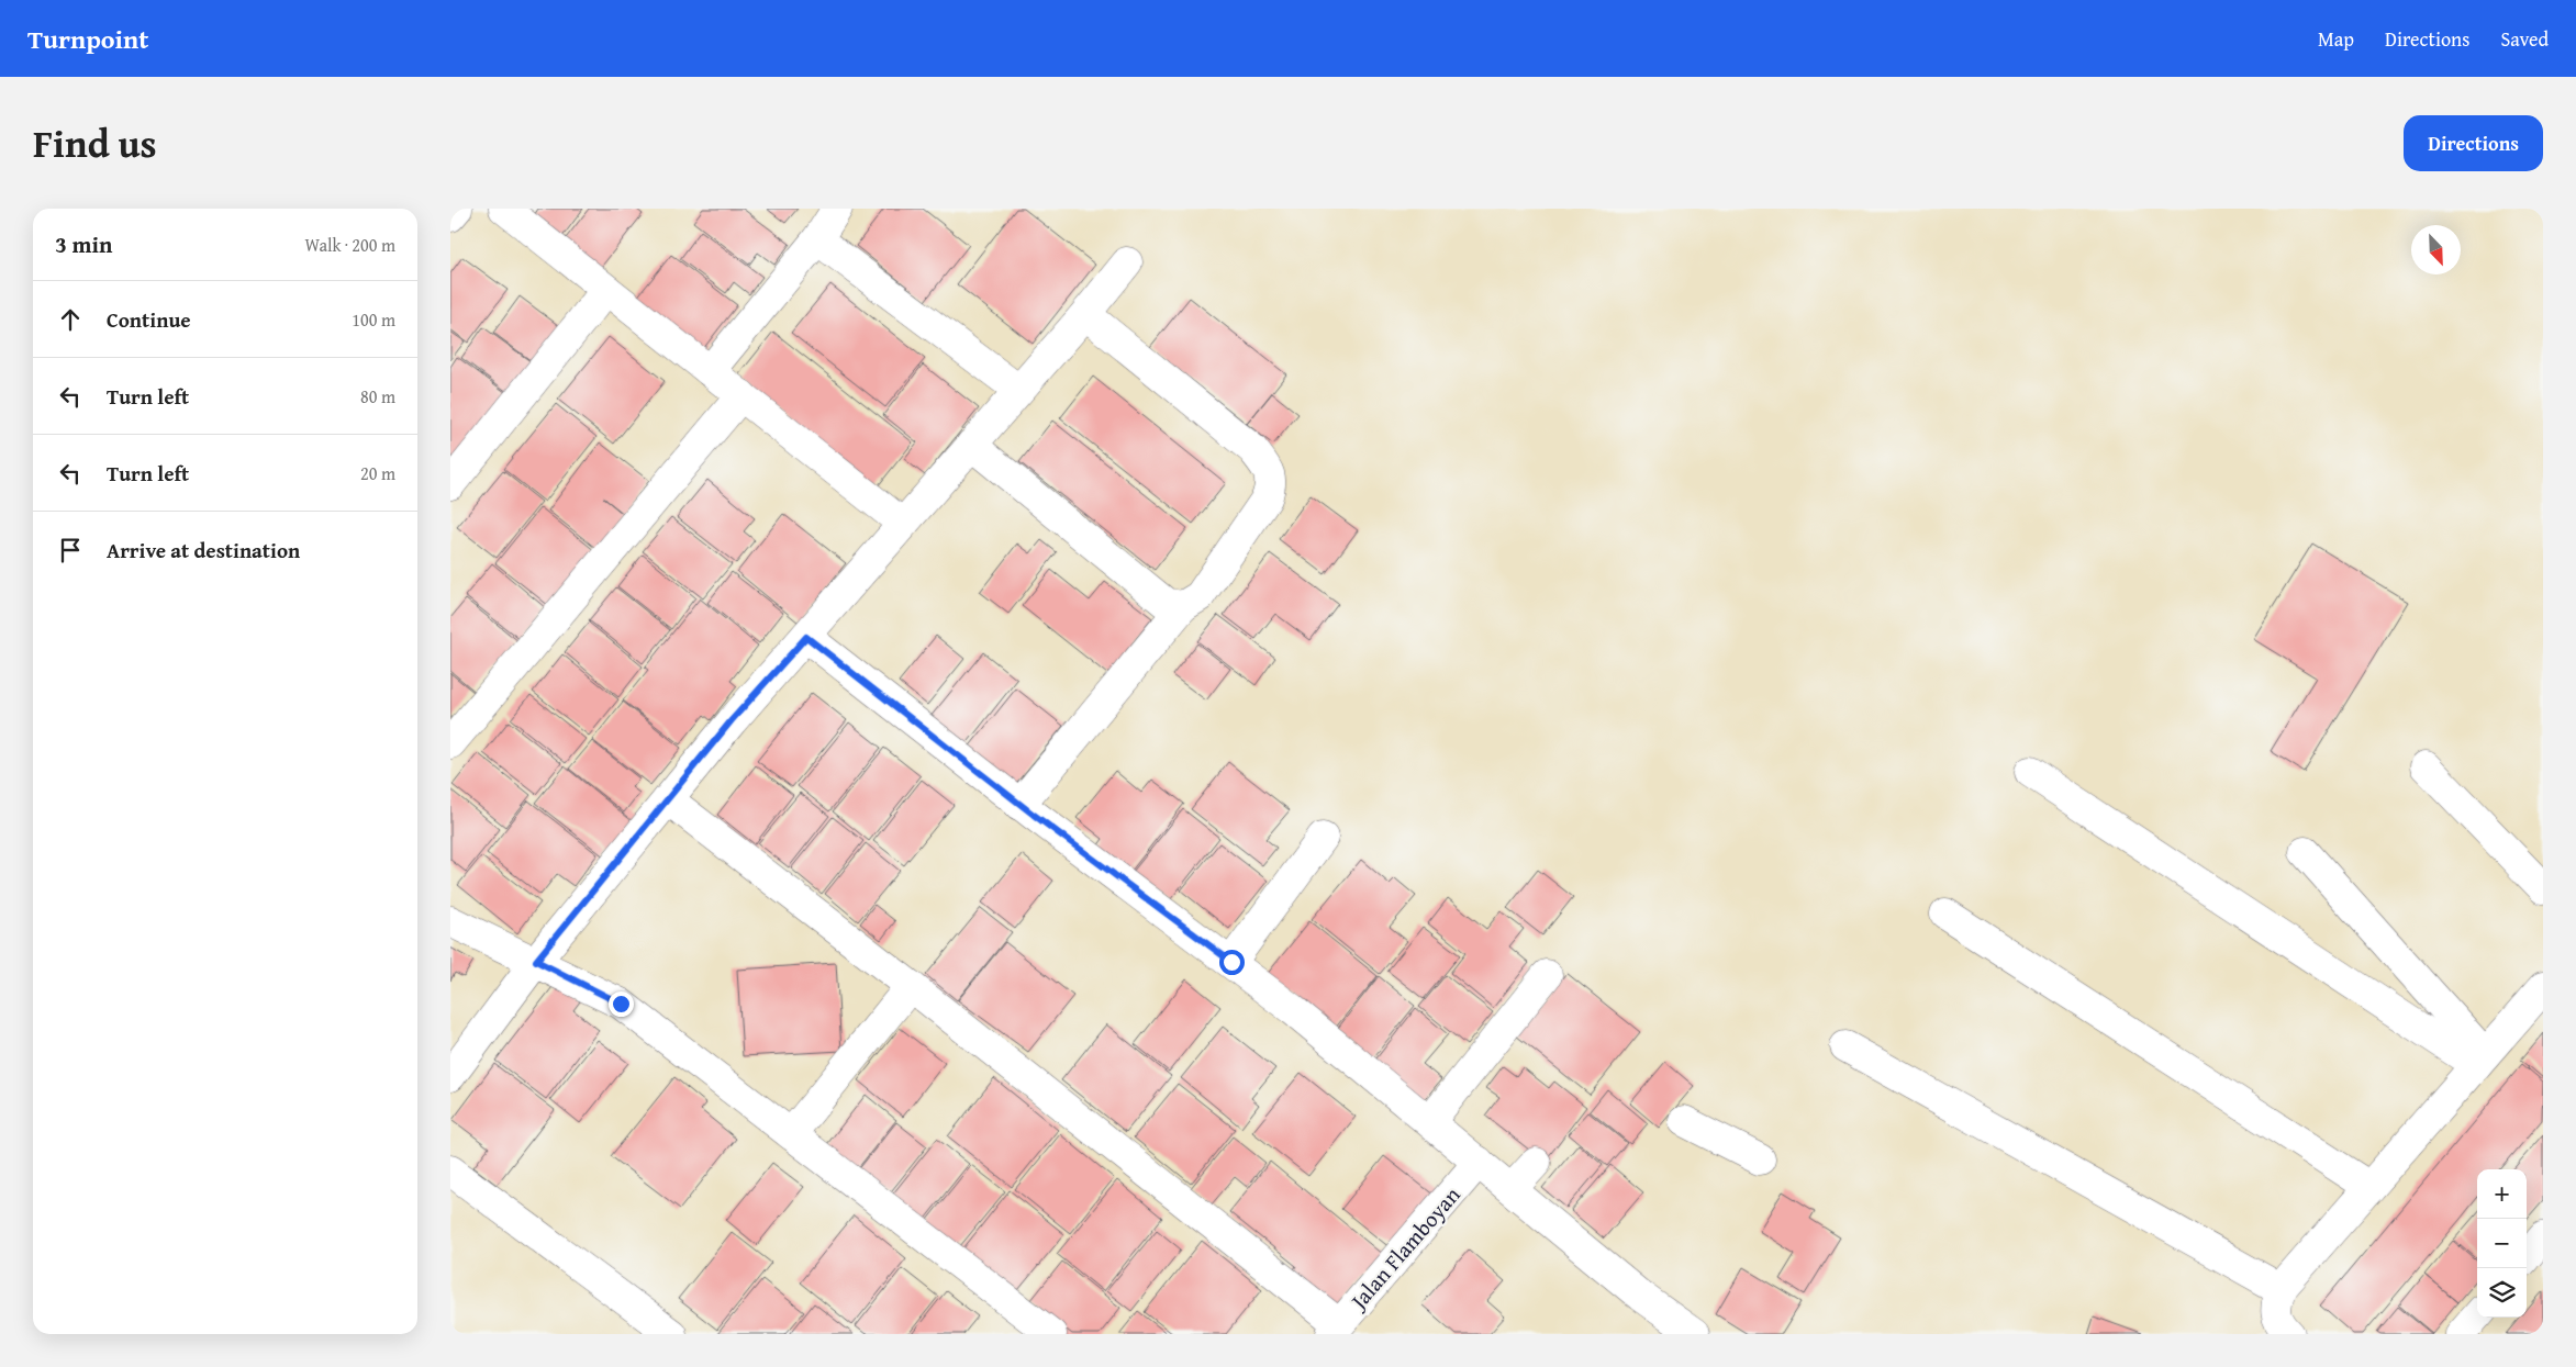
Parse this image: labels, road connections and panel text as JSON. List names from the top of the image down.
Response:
{
  "streets": {
    "street": ["Jalan Flamboyan"]
  },
  "north": "bottom right",
  "page": {
    "header": "Turnpoint",
    "nav": ["Map", "Directions", "Saved"],
    "title": "Find us",
    "buttons": "Directions",
    "heading": ["3 min", "Walk · 200 m"],
    "list": [
      ["Continue", "100 m"],
      ["Turn left", "80 m"],
      ["Turn left", "20 m"],
      "Arrive at destination"
    ],
    "map_buttons": ["+", "−"]
  }
}
